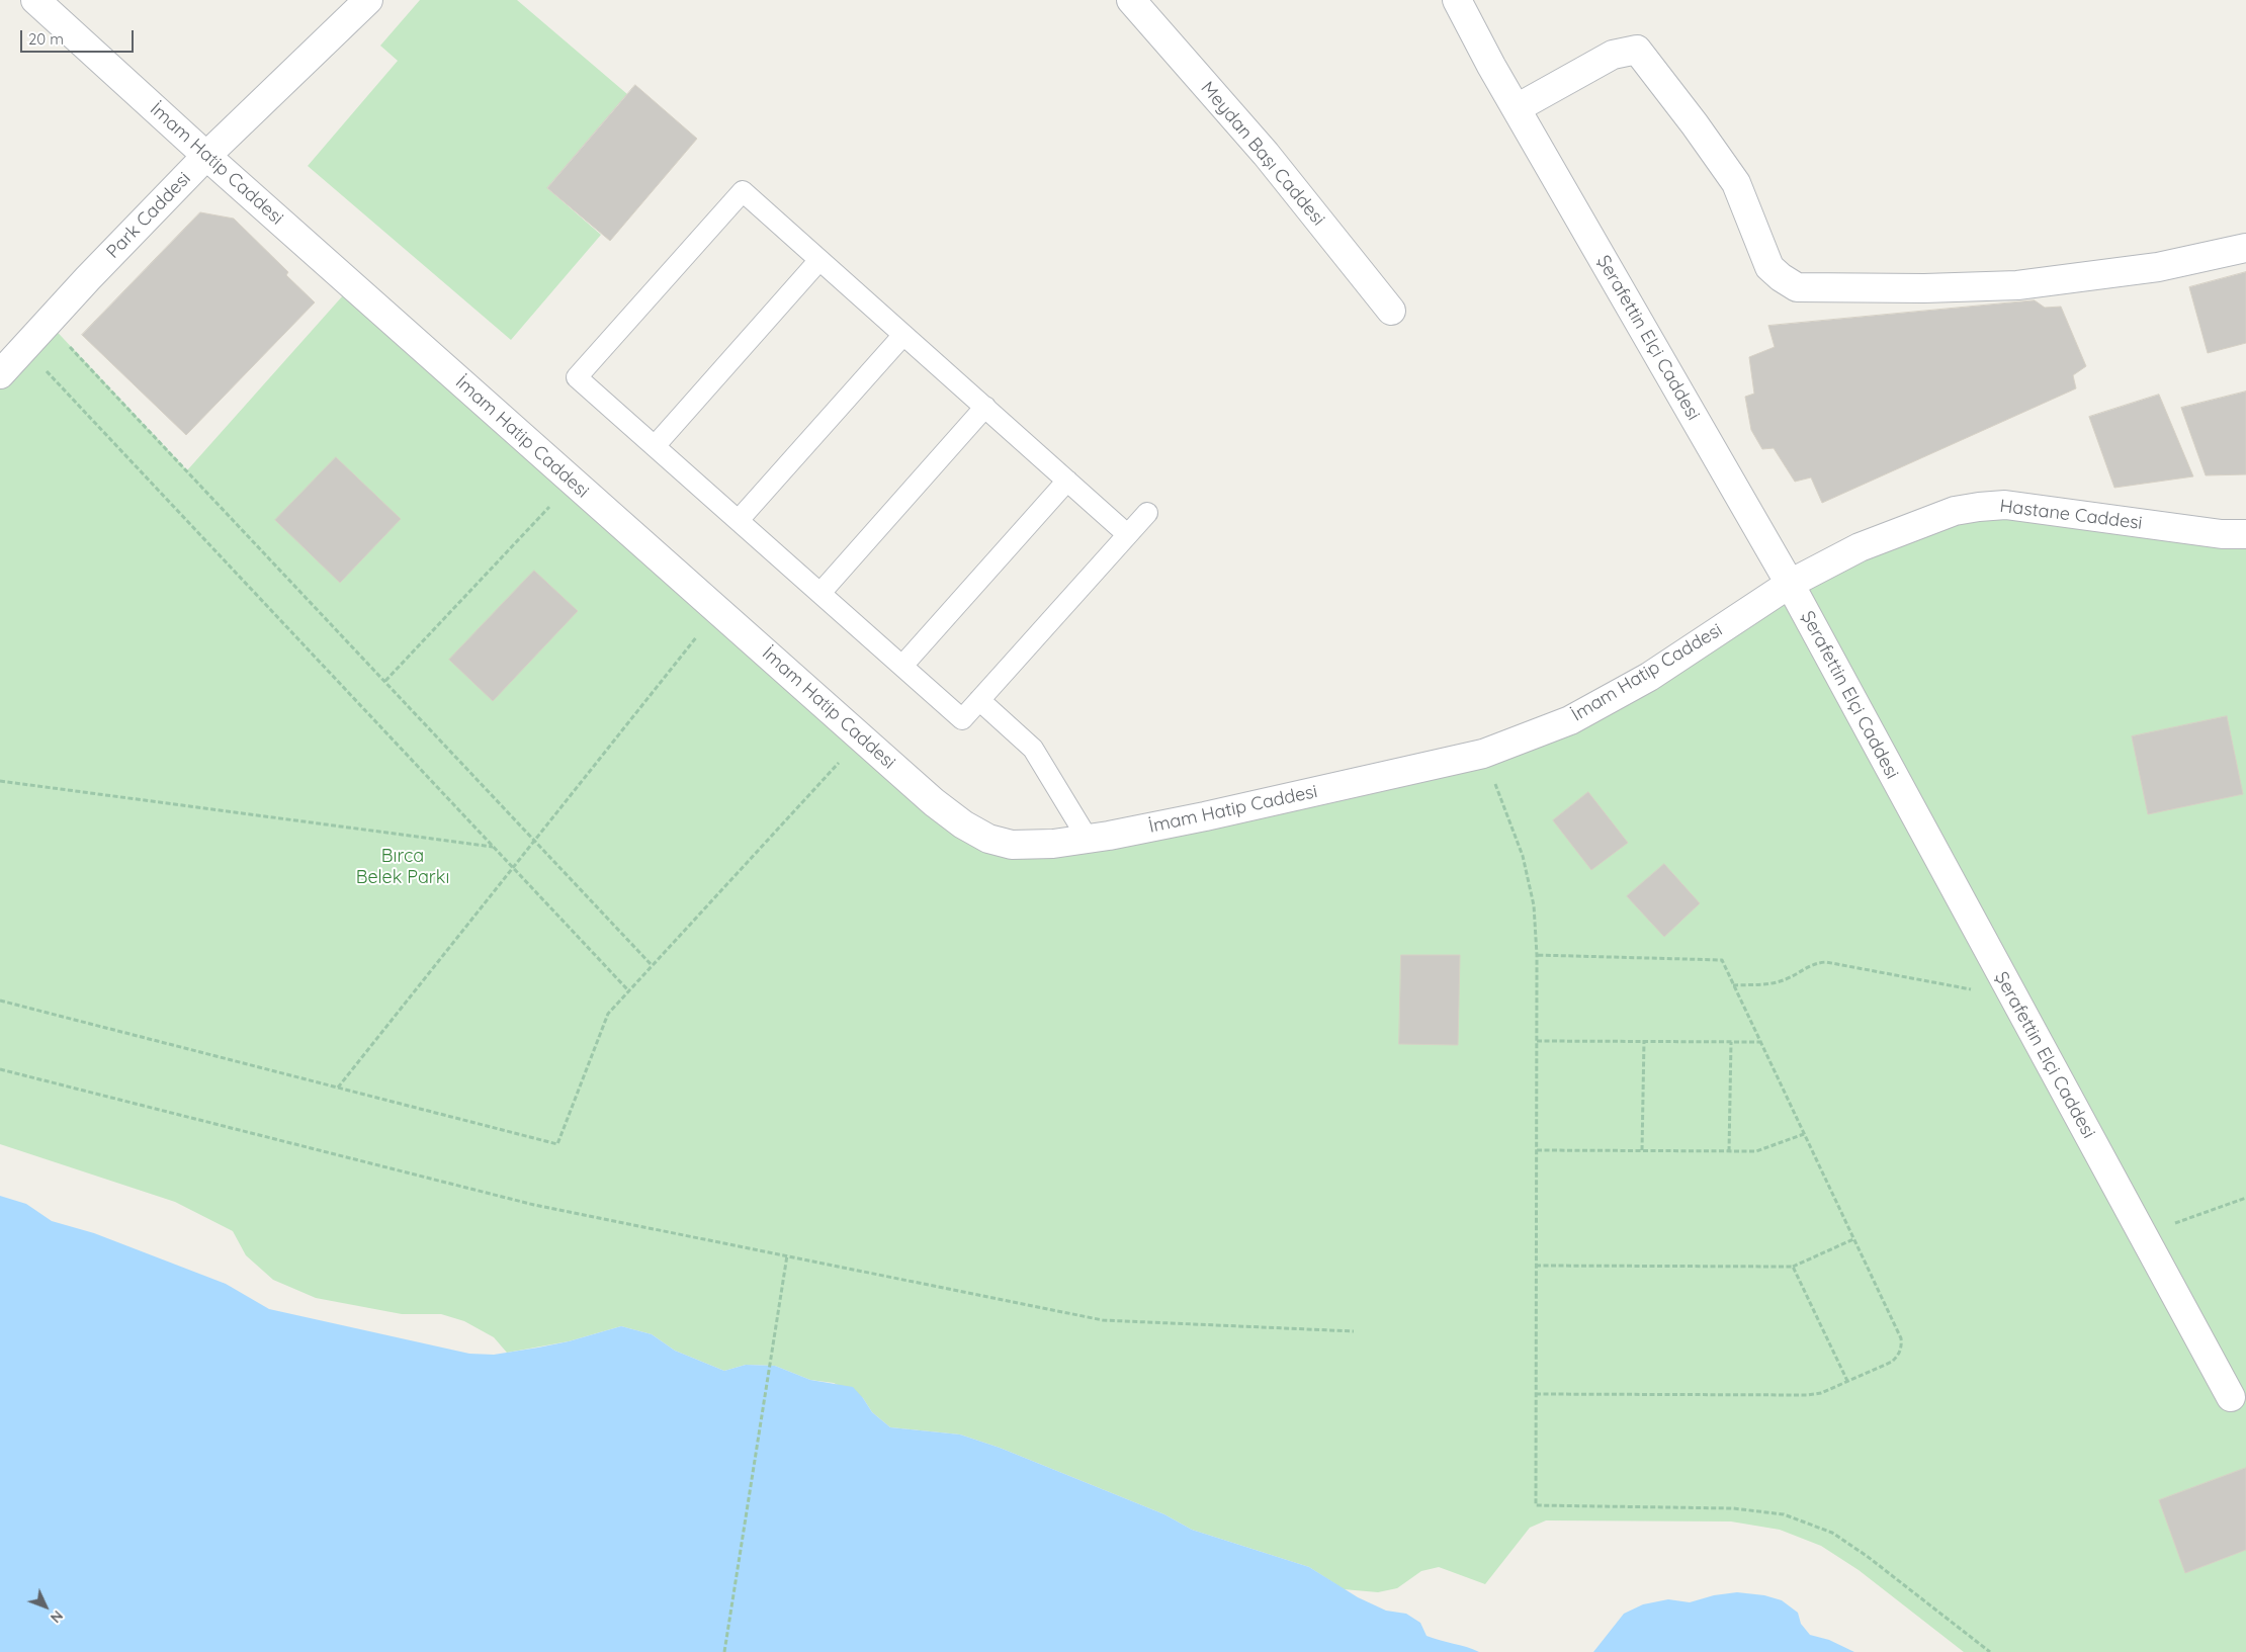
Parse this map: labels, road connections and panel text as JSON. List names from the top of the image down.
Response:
{
  "streets": {
    "street": [
      "Meydan Başı Caddesi",
      "İmam Hatip Caddesi",
      "Park Caddesi",
      "Şerafettin Elçi Caddesi",
      "Hastane Caddesi"
    ]
  },
  "crossings": [
    ["İmam Hatip Caddesi", "Park Caddesi"],
    ["İmam Hatip Caddesi", "Şerafettin Elçi Caddesi"],
    ["İmam Hatip Caddesi", "Hastane Caddesi"],
    ["Şerafettin Elçi Caddesi", "Hastane Caddesi"]
  ],
  "parks": ["Bırca Belek Parkı"],
  "scale_bar": "20 m",
  "north": "bottom right"
}
